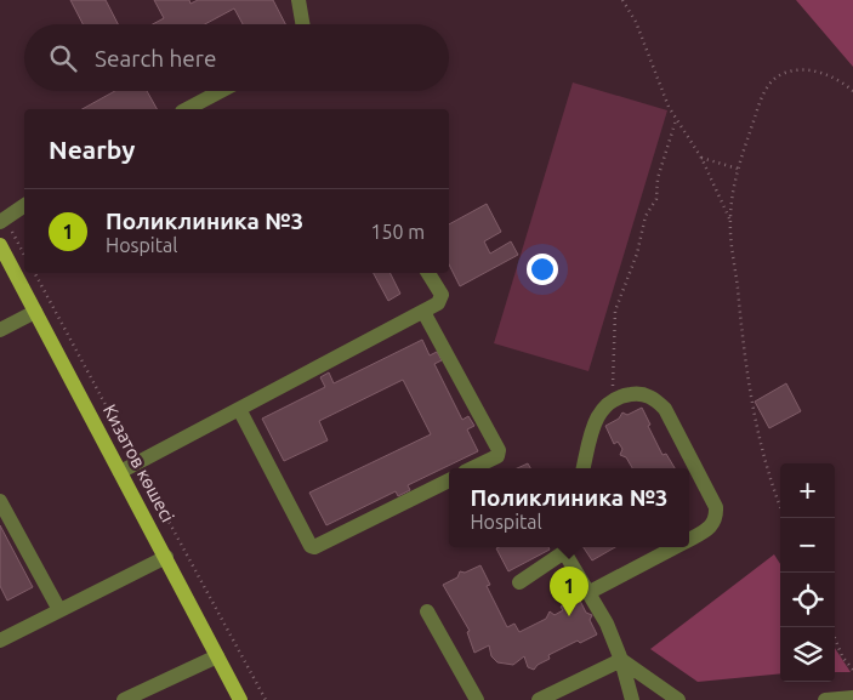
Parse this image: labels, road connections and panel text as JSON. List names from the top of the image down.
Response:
{
  "streets": {
    "main road": ["Кизатов көшесі"]
  },
  "page": {
    "search": "Search here",
    "heading": "Nearby",
    "list": [
      {
        "mark": "1",
        "name": "Поликлиника №3",
        "note": "Hospital",
        "value": "150 m"
      }
    ],
    "map_buttons": ["+", "−"],
    "popup": ["Поликлиника №3", "Hospital"],
    "pins": "1"
  }
}
